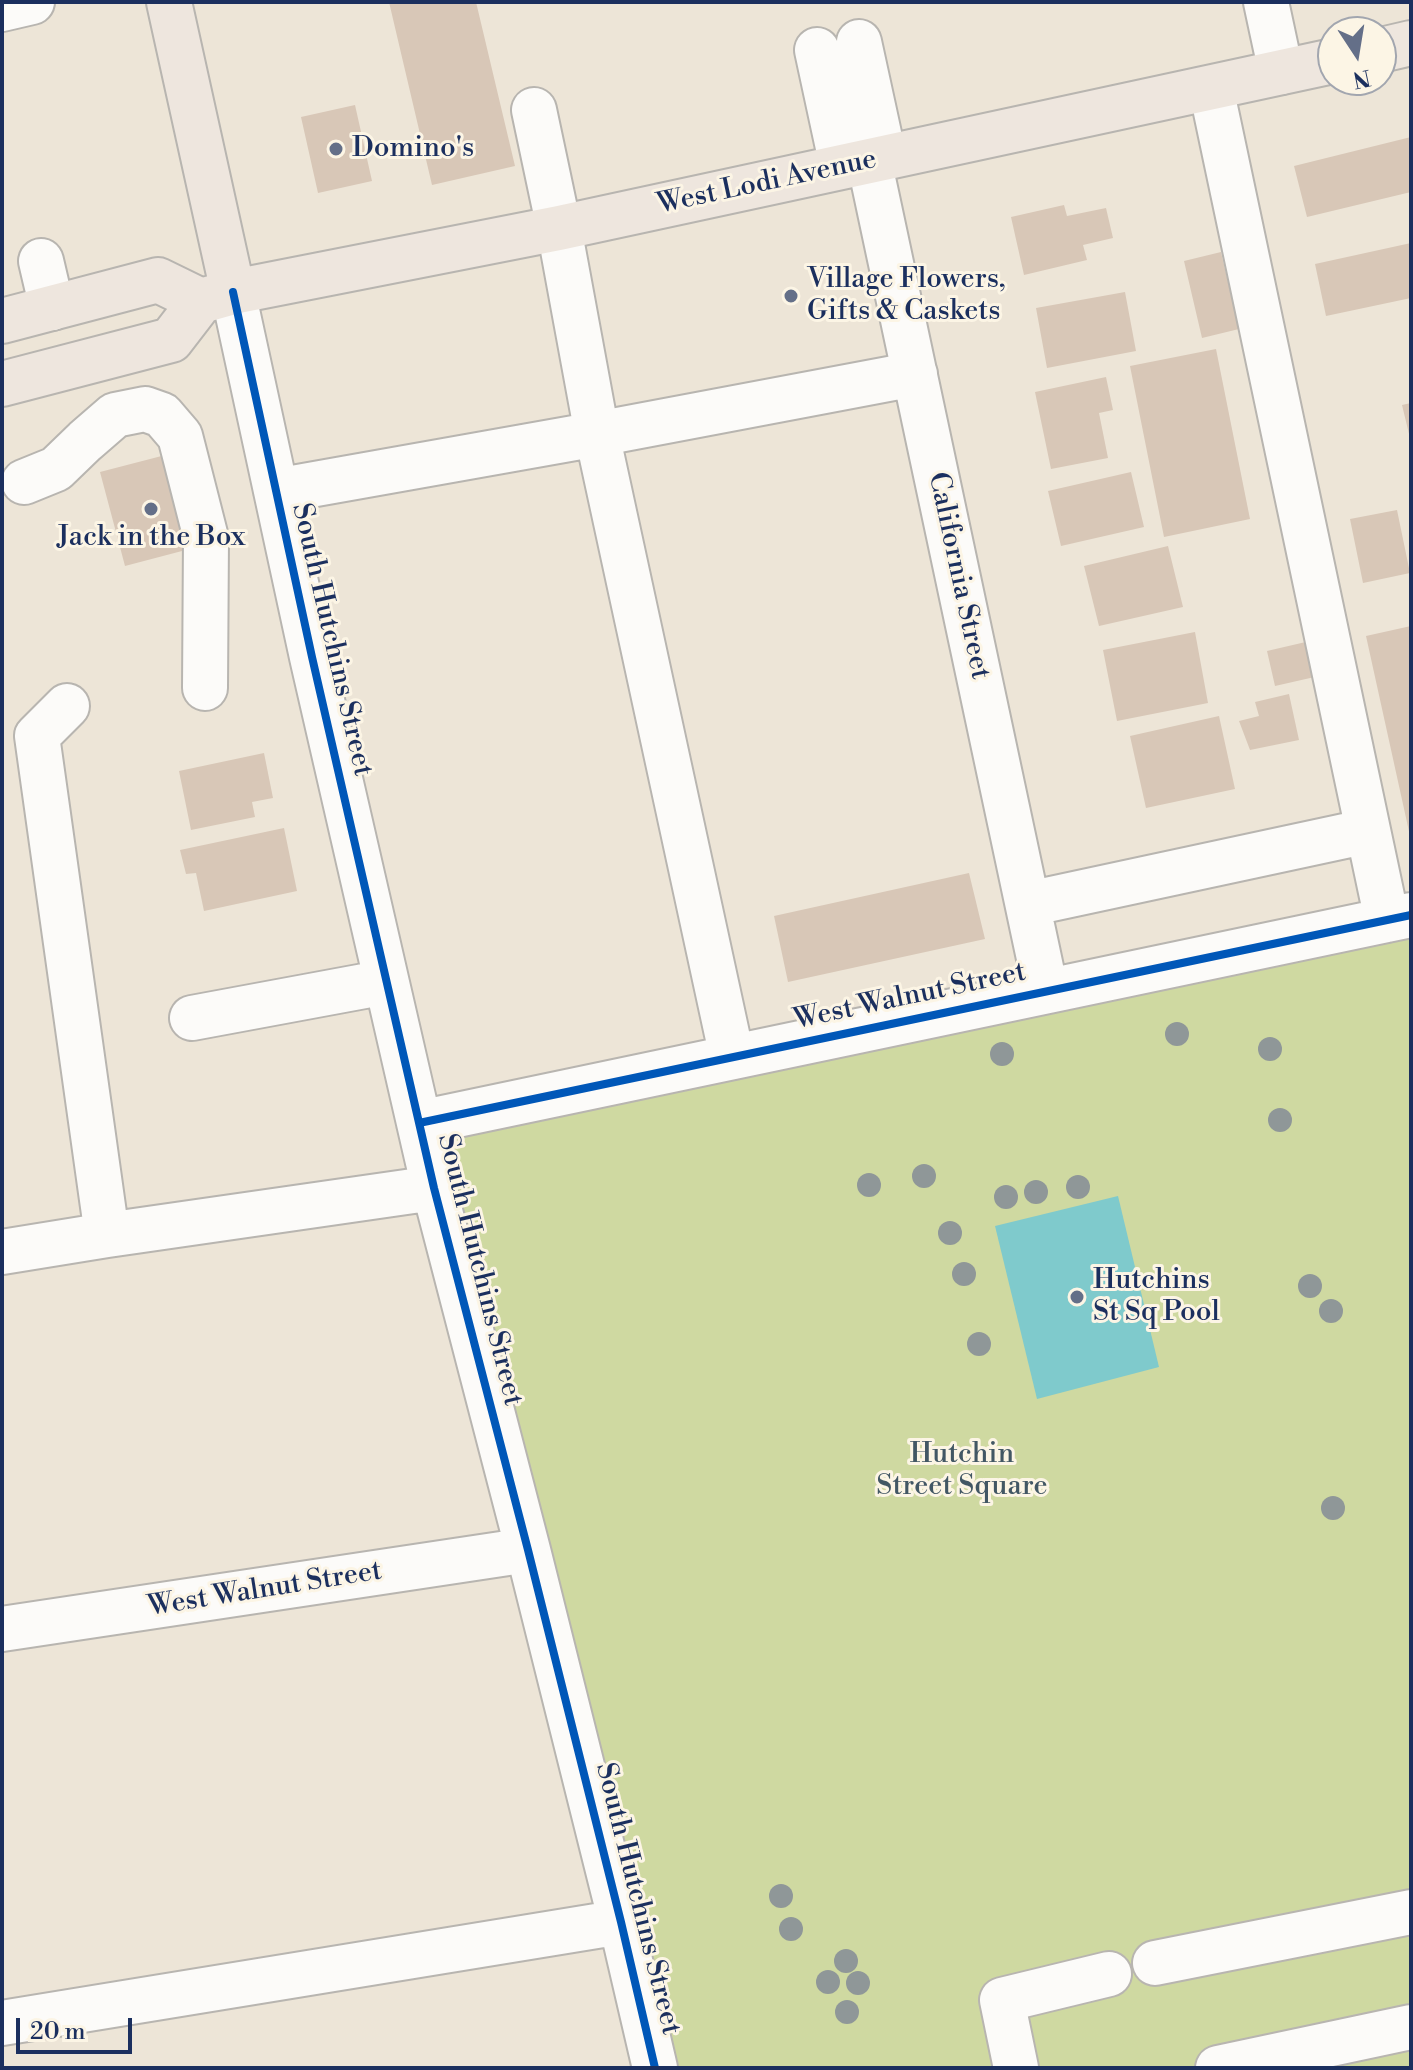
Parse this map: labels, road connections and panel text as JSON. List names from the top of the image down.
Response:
{
  "streets": {
    "main road": ["West Lodi Avenue", "South Hutchins Street"],
    "street": ["California Street", "West Walnut Street"]
  },
  "crossings": [
    ["West Lodi Avenue", "California Street"],
    ["West Lodi Avenue", "South Hutchins Street"],
    ["California Street", "West Walnut Street"],
    ["South Hutchins Street", "West Walnut Street"]
  ],
  "parks": ["Hutchin Street Square"],
  "places": [
    "Domino's",
    "Village Flowers, Gifts & Caskets",
    "Jack in the Box",
    "Hutchins St Sq Pool"
  ],
  "scale_bar": "20 m",
  "north": "bottom"
}
